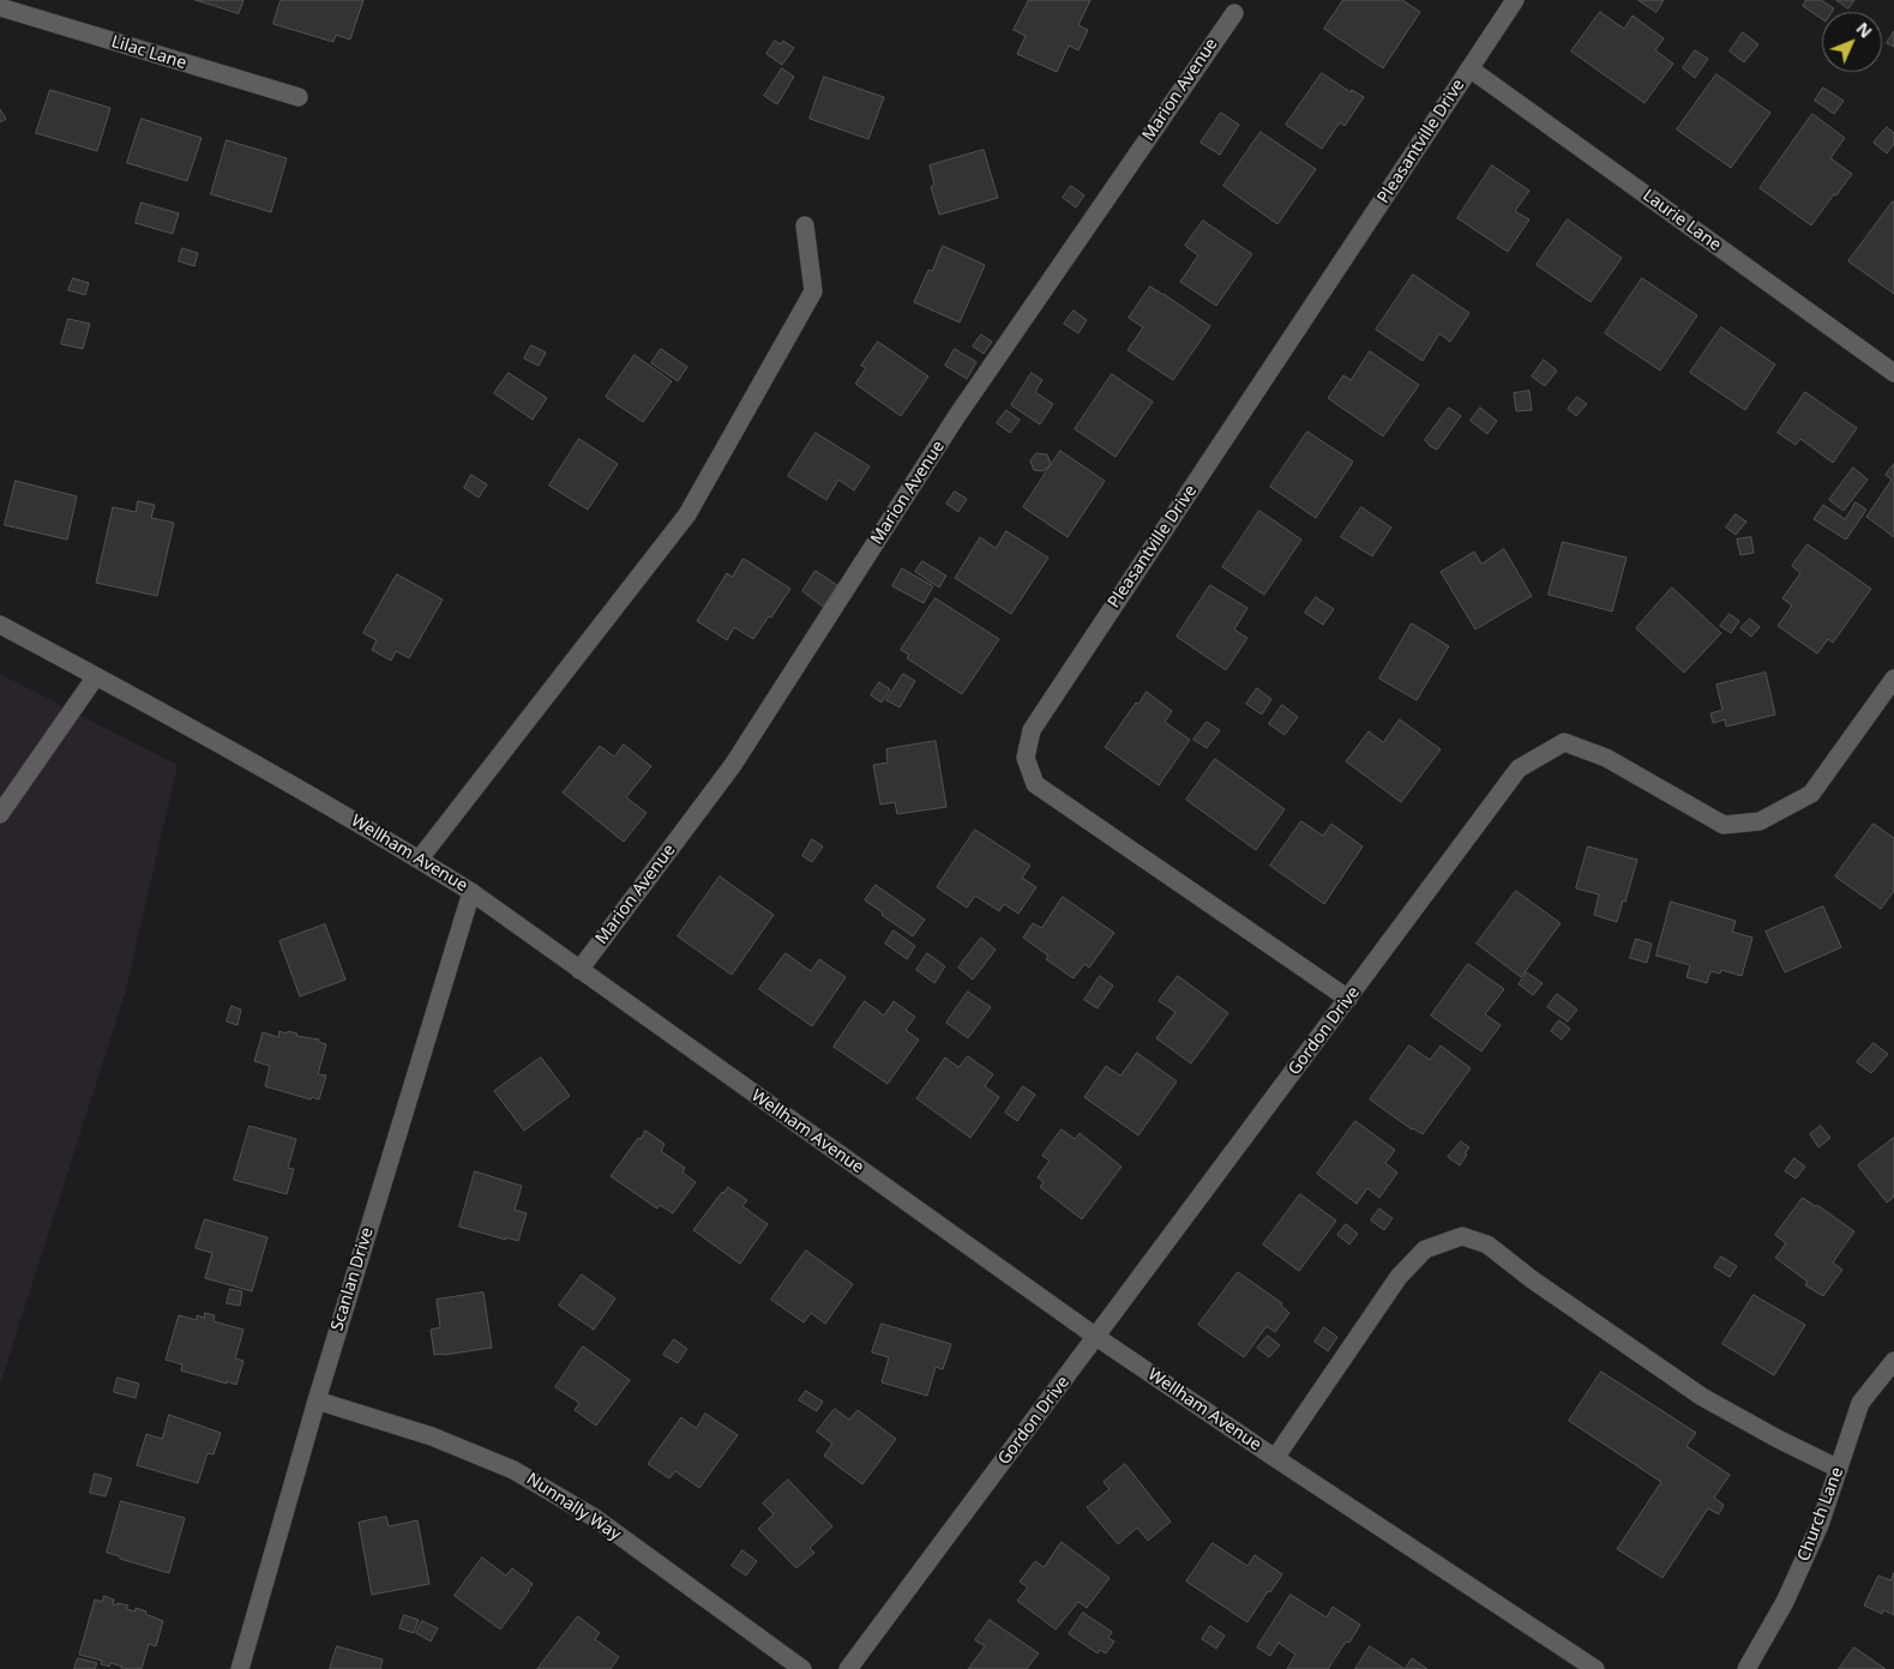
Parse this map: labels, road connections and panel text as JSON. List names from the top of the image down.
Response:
{
  "streets": {
    "street": [
      "Lilac Lane",
      "Marion Avenue",
      "Pleasantville Drive",
      "Laurie Lane",
      "Wellham Avenue",
      "Gordon Drive",
      "Scanlan Drive",
      "Nunnally Way",
      "Church Lane"
    ]
  },
  "crossings": [
    ["Marion Avenue", "Wellham Avenue"],
    ["Pleasantville Drive", "Laurie Lane"],
    ["Pleasantville Drive", "Gordon Drive"],
    ["Wellham Avenue", "Gordon Drive"],
    ["Wellham Avenue", "Scanlan Drive"],
    ["Scanlan Drive", "Nunnally Way"]
  ],
  "north": "top right"
}
